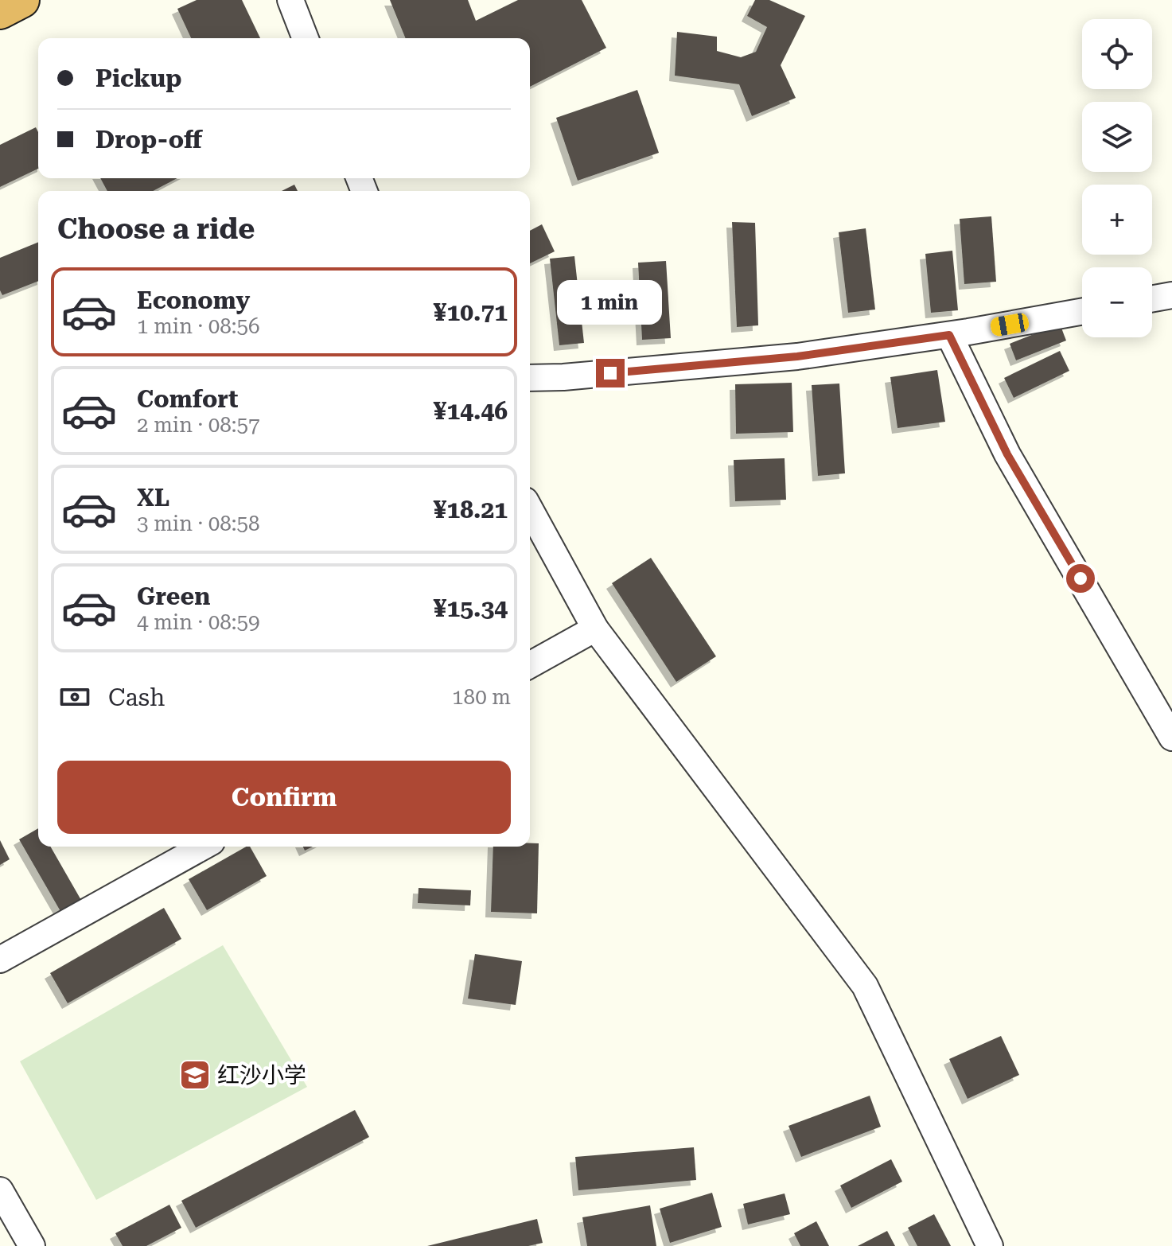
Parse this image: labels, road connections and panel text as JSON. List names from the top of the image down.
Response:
{
  "places": {
    "school or university": ["红沙小学"]
  },
  "page": {
    "map_buttons": ["+", "−"],
    "banner": ["Pickup", "Drop-off"],
    "heading": "Choose a ride",
    "list": [
      {
        "name": "Economy",
        "note": "1 min · 08:56",
        "value": "¥10.71"
      },
      {
        "name": "Comfort",
        "note": "2 min · 08:57",
        "value": "¥14.46"
      },
      {
        "name": "XL",
        "note": "3 min · 08:58",
        "value": "¥18.21"
      },
      {
        "name": "Green",
        "note": "4 min · 08:59",
        "value": "¥15.34"
      }
    ],
    "bubble": "1 min",
    "pay": ["Cash", "180 m"],
    "buttons": "Confirm"
  }
}
